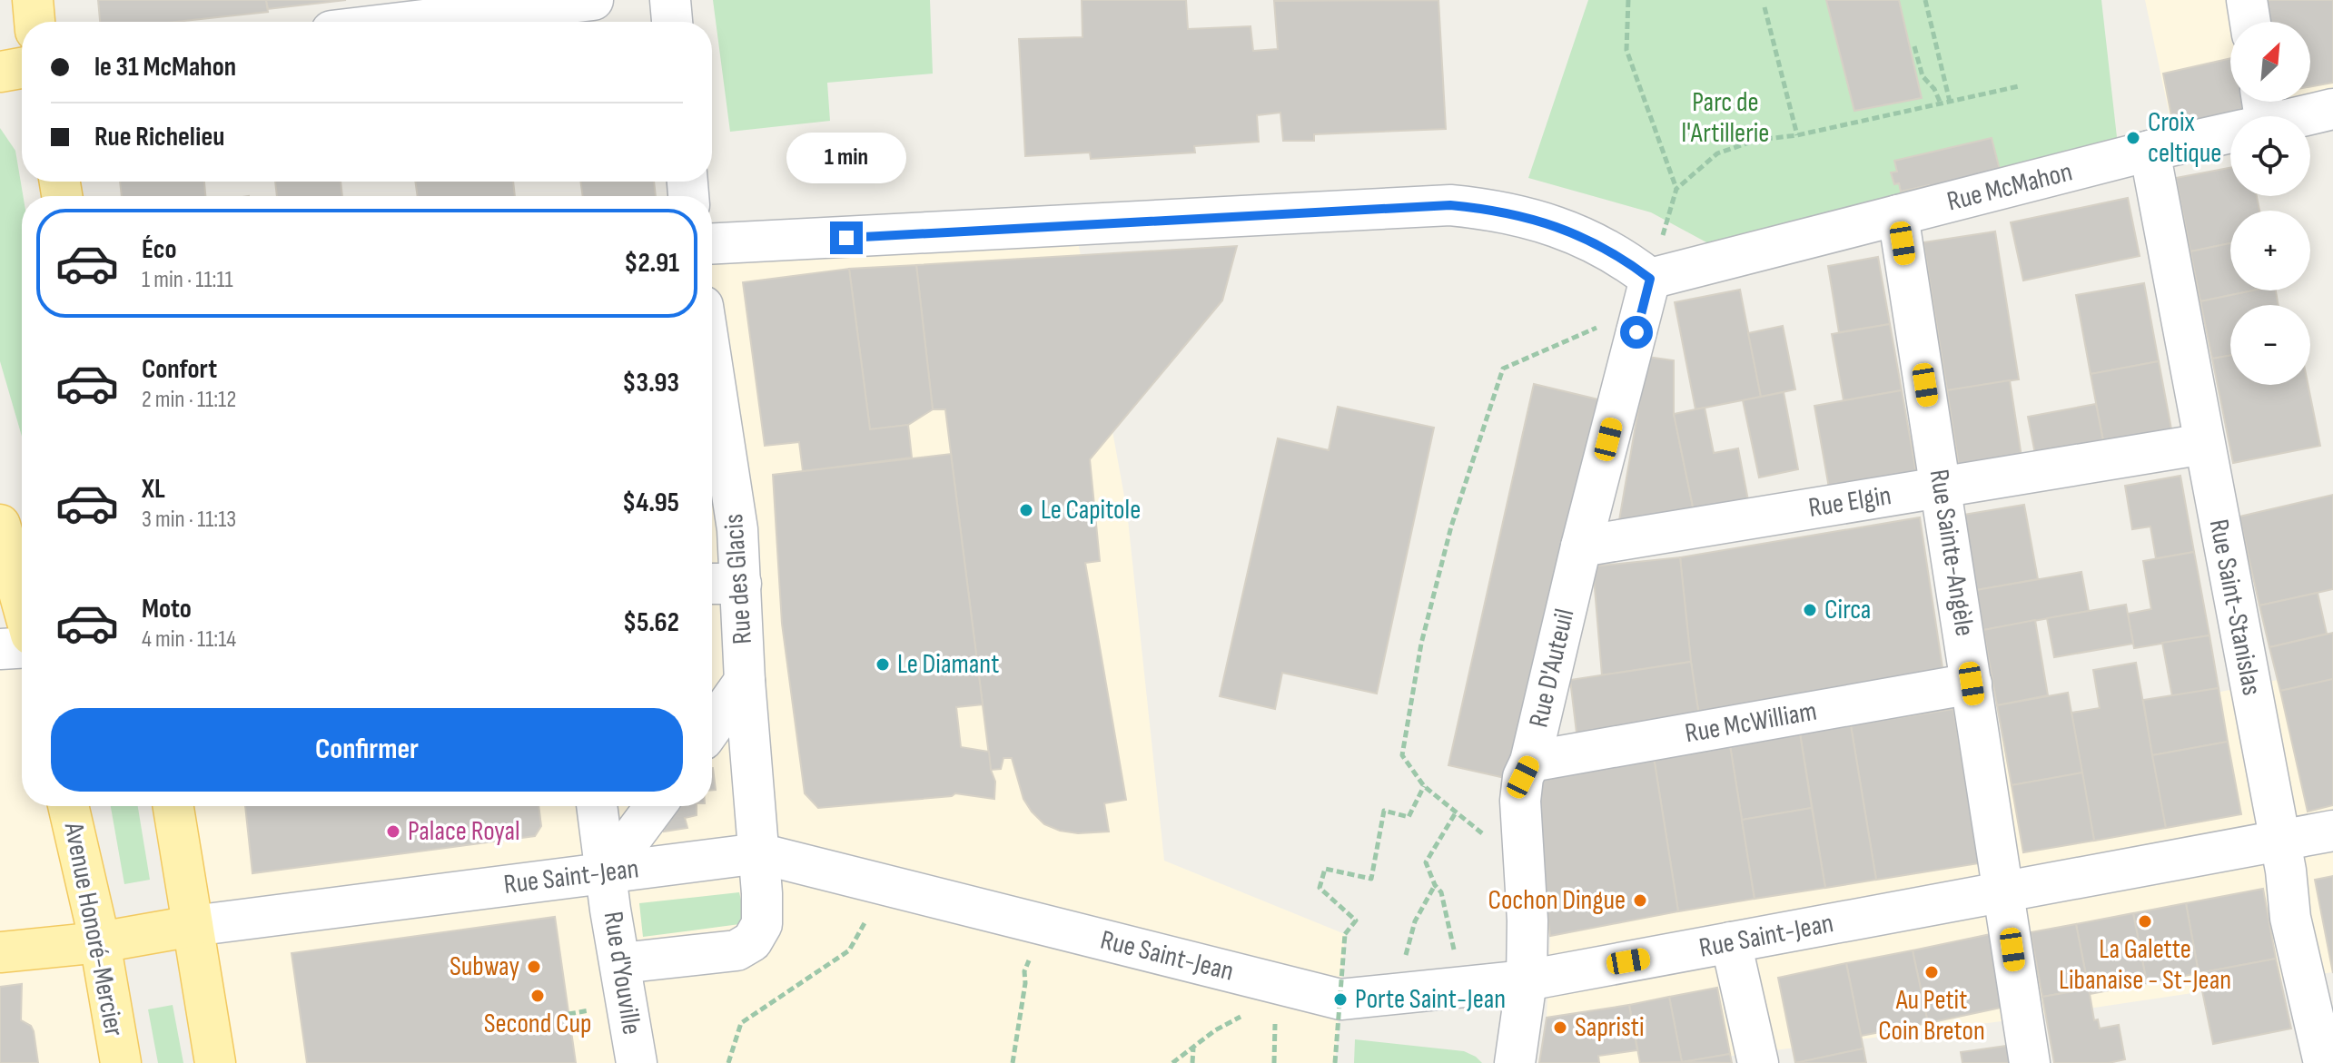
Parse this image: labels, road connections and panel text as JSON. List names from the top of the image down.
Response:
{
  "streets": {
    "main road": ["Rue Saint-Jean", "Avenue Honoré-Mercier"],
    "street": [
      "Rue McMahon",
      "Rue Elgin",
      "Rue Sainte-Angèle",
      "Rue des Glacis",
      "Rue Saint-Stanislas",
      "Rue D'Auteuil",
      "Rue McWilliam",
      "Rue d'Youville"
    ]
  },
  "crossings": [
    ["Rue McMahon", "Rue Sainte-Angèle"],
    ["Rue McMahon", "Rue Saint-Stanislas"],
    ["Rue McMahon", "Rue D'Auteuil"],
    ["Rue Elgin", "Rue Sainte-Angèle"],
    ["Rue Elgin", "Rue Saint-Stanislas"],
    ["Rue Elgin", "Rue D'Auteuil"],
    ["Rue Sainte-Angèle", "Rue McWilliam"],
    ["Rue Sainte-Angèle", "Rue Saint-Jean"],
    ["Rue des Glacis", "Rue Saint-Jean"],
    ["Rue des Glacis", "Rue d'Youville"],
    ["Rue Saint-Stanislas", "Rue Saint-Jean"],
    ["Rue D'Auteuil", "Rue McWilliam"],
    ["Rue D'Auteuil", "Rue Saint-Jean"],
    ["Rue Saint-Jean", "Avenue Honoré-Mercier"],
    ["Rue Saint-Jean", "Rue d'Youville"]
  ],
  "parks": ["Parc de l'Artillerie"],
  "places": [
    "Croix celtique",
    "Le Capitole",
    "Circa",
    "Le Diamant",
    "Palace Royal",
    "Cochon Dingue",
    "La Galette Libanaise - St-Jean",
    "Subway",
    "Au Petit Coin Breton",
    "Second Cup",
    "Porte Saint-Jean",
    "Sapristi"
  ],
  "north": "top right",
  "page": {
    "map_buttons": ["+", "−"],
    "banner": ["le 31 McMahon", "Rue Richelieu"],
    "bubble": "1 min",
    "list": [
      {
        "name": "Éco",
        "note": "1 min · 11:11",
        "value": "$2.91"
      },
      {
        "name": "Confort",
        "note": "2 min · 11:12",
        "value": "$3.93"
      },
      {
        "name": "XL",
        "note": "3 min · 11:13",
        "value": "$4.95"
      },
      {
        "name": "Moto",
        "note": "4 min · 11:14",
        "value": "$5.62"
      }
    ],
    "buttons": "Confirmer"
  }
}
